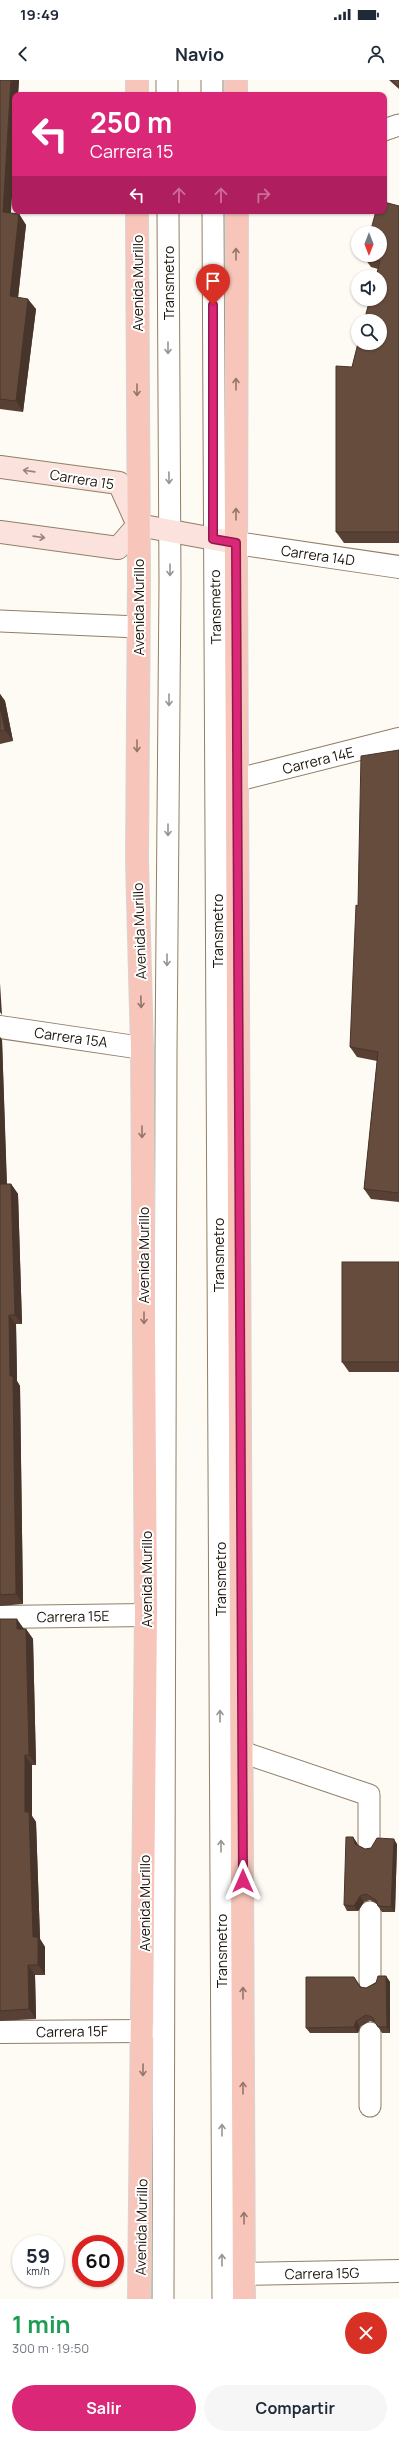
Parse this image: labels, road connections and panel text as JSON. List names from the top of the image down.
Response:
{
  "streets": {
    "main road": ["Avenida Murillo", "Carrera 15"],
    "street": [
      "Carrera 14D",
      "Carrera 14E",
      "Carrera 15A",
      "Carrera 15E",
      "Carrera 15F",
      "Carrera 15G"
    ],
    "lane": ["Transmetro"]
  },
  "crossings": [
    ["Avenida Murillo", "Carrera 15"],
    ["Avenida Murillo", "Carrera 15A"],
    ["Avenida Murillo", "Carrera 15E"],
    ["Avenida Murillo", "Carrera 15F"]
  ],
  "one_way": ["Carrera 15"],
  "north": "bottom",
  "page": {
    "status": "19:49",
    "header": "Navio",
    "turn": ["250 m", "Carrera 15"],
    "speed": "59 km/h",
    "limit": "60",
    "heading": ["1 min", "300 m · 19:50"],
    "buttons": ["Salir", "Compartir"]
  }
}
